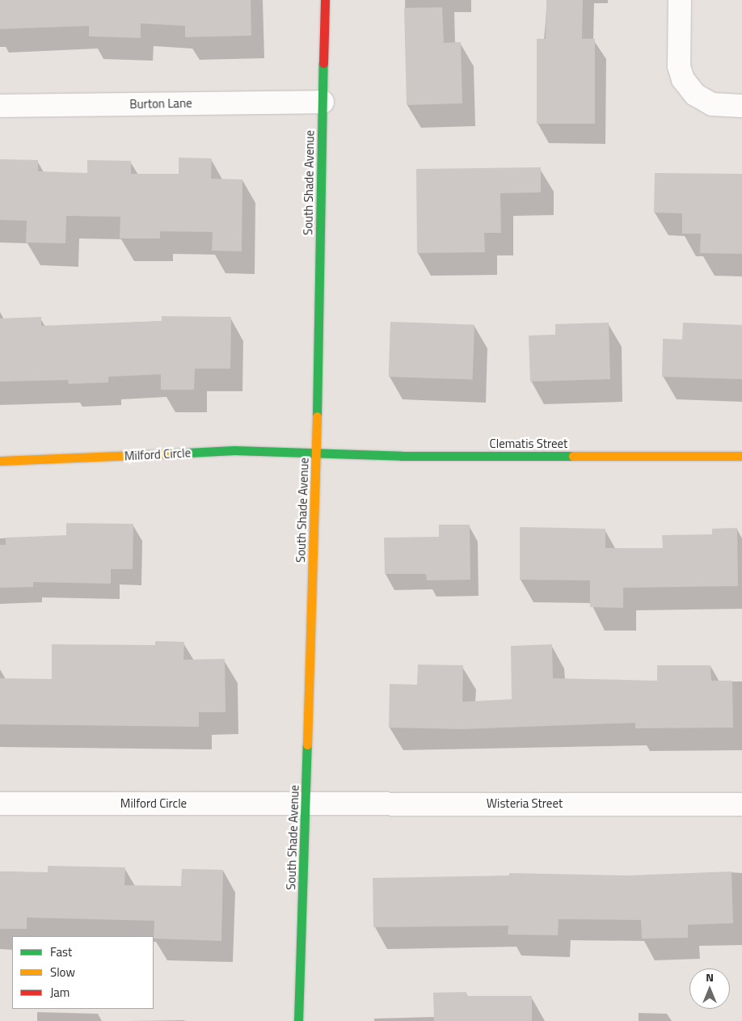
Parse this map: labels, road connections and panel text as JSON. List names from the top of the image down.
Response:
{
  "streets": {
    "street": [
      "Burton Lane",
      "South Shade Avenue",
      "Clematis Street",
      "Milford Circle",
      "Wisteria Street"
    ]
  },
  "crossings": [
    ["Burton Lane", "South Shade Avenue"],
    ["South Shade Avenue", "Clematis Street"],
    ["South Shade Avenue", "Milford Circle"],
    ["South Shade Avenue", "Wisteria Street"],
    ["Clematis Street", "Milford Circle"],
    ["Milford Circle", "Wisteria Street"]
  ],
  "legend": ["Fast", "Slow", "Jam"],
  "north": "top"
}
